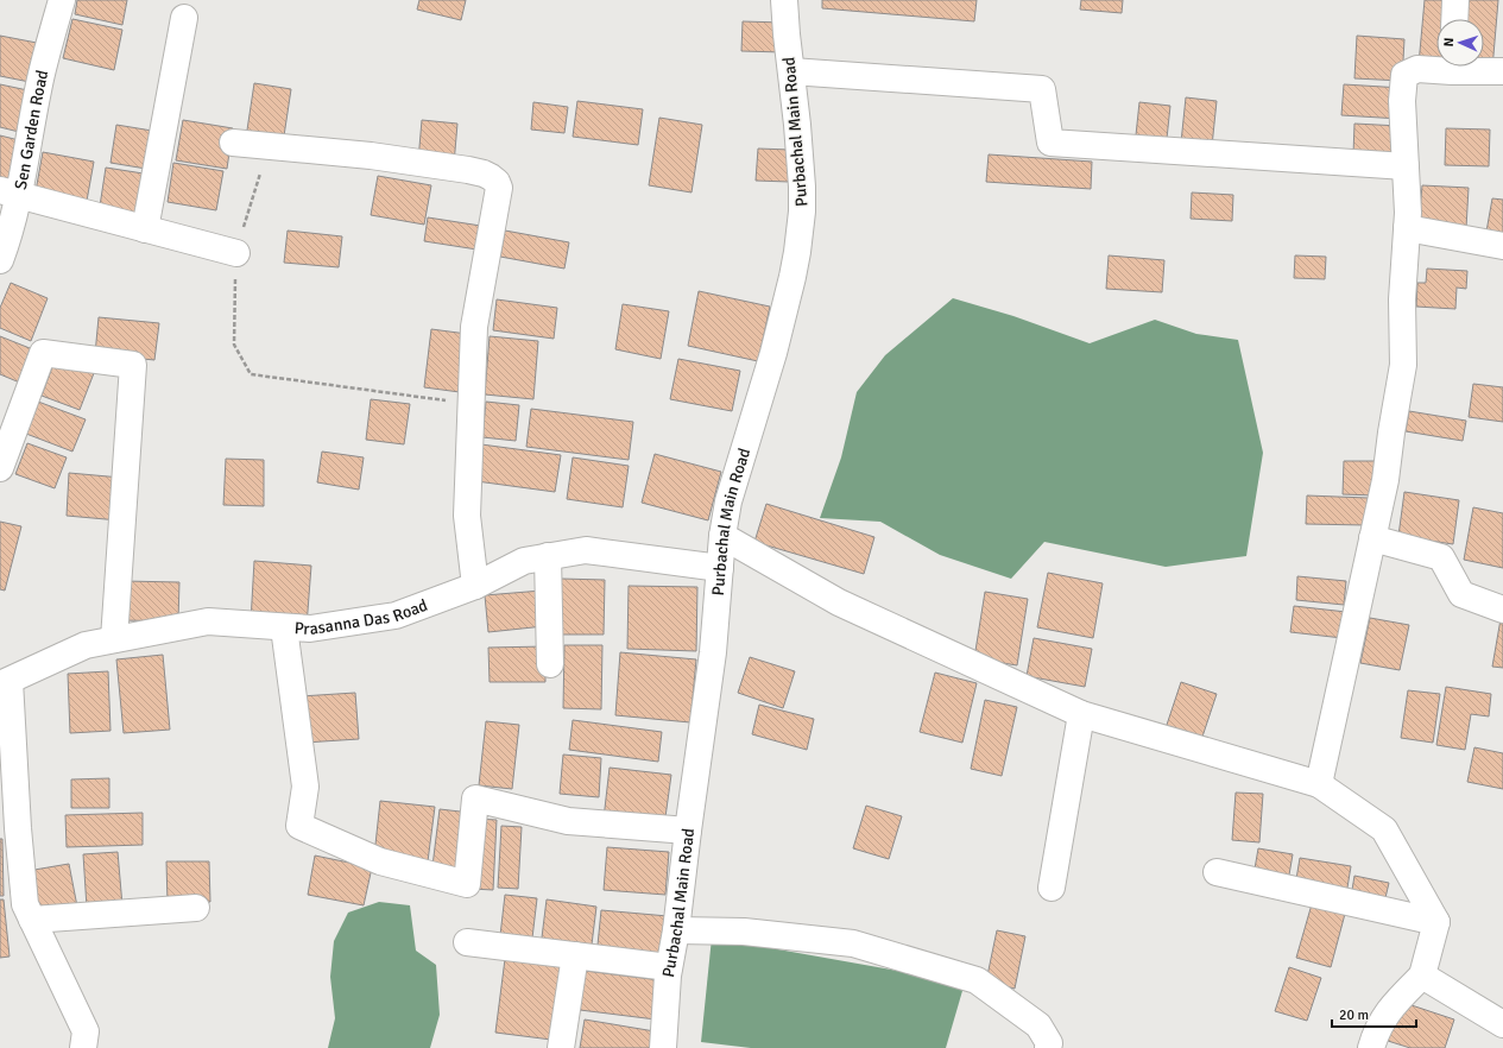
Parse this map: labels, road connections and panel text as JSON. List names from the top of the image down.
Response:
{
  "streets": {
    "street": ["Sen Garden Road", "Purbachal Main Road", "Prasanna Das Road"]
  },
  "crossings": [
    ["Purbachal Main Road", "Prasanna Das Road"]
  ],
  "scale_bar": "20 m",
  "north": "left"
}
